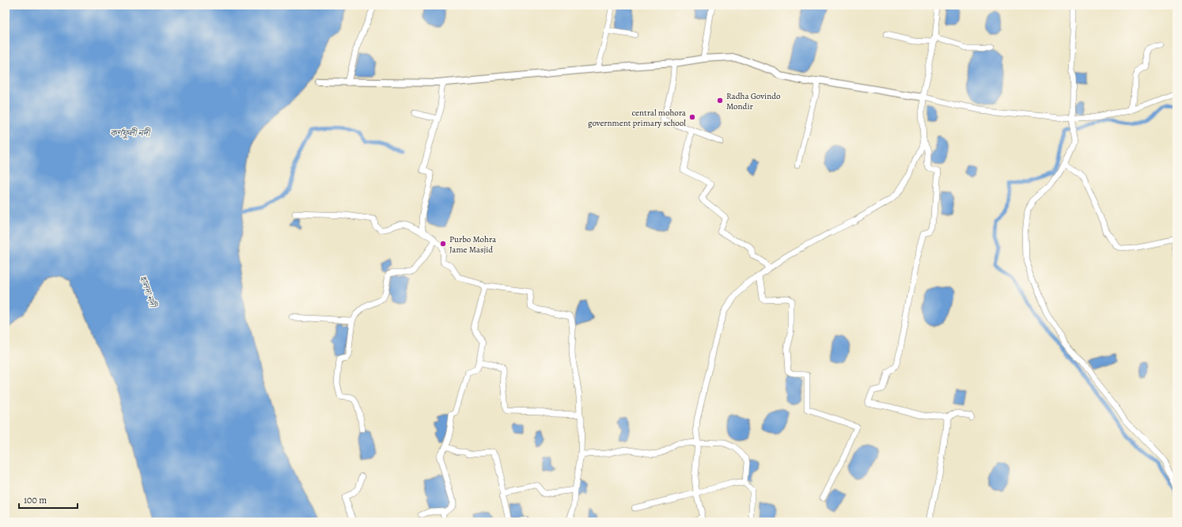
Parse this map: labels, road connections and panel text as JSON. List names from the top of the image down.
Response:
{
  "water": ["কর্ণফুলী নদী", "হালদা নদী"],
  "places": ["Radha Govindo Mondir", "central mohora government primary school", "Purbo Mohra Jame Masjid"],
  "scale_bar": "100 m"
}
